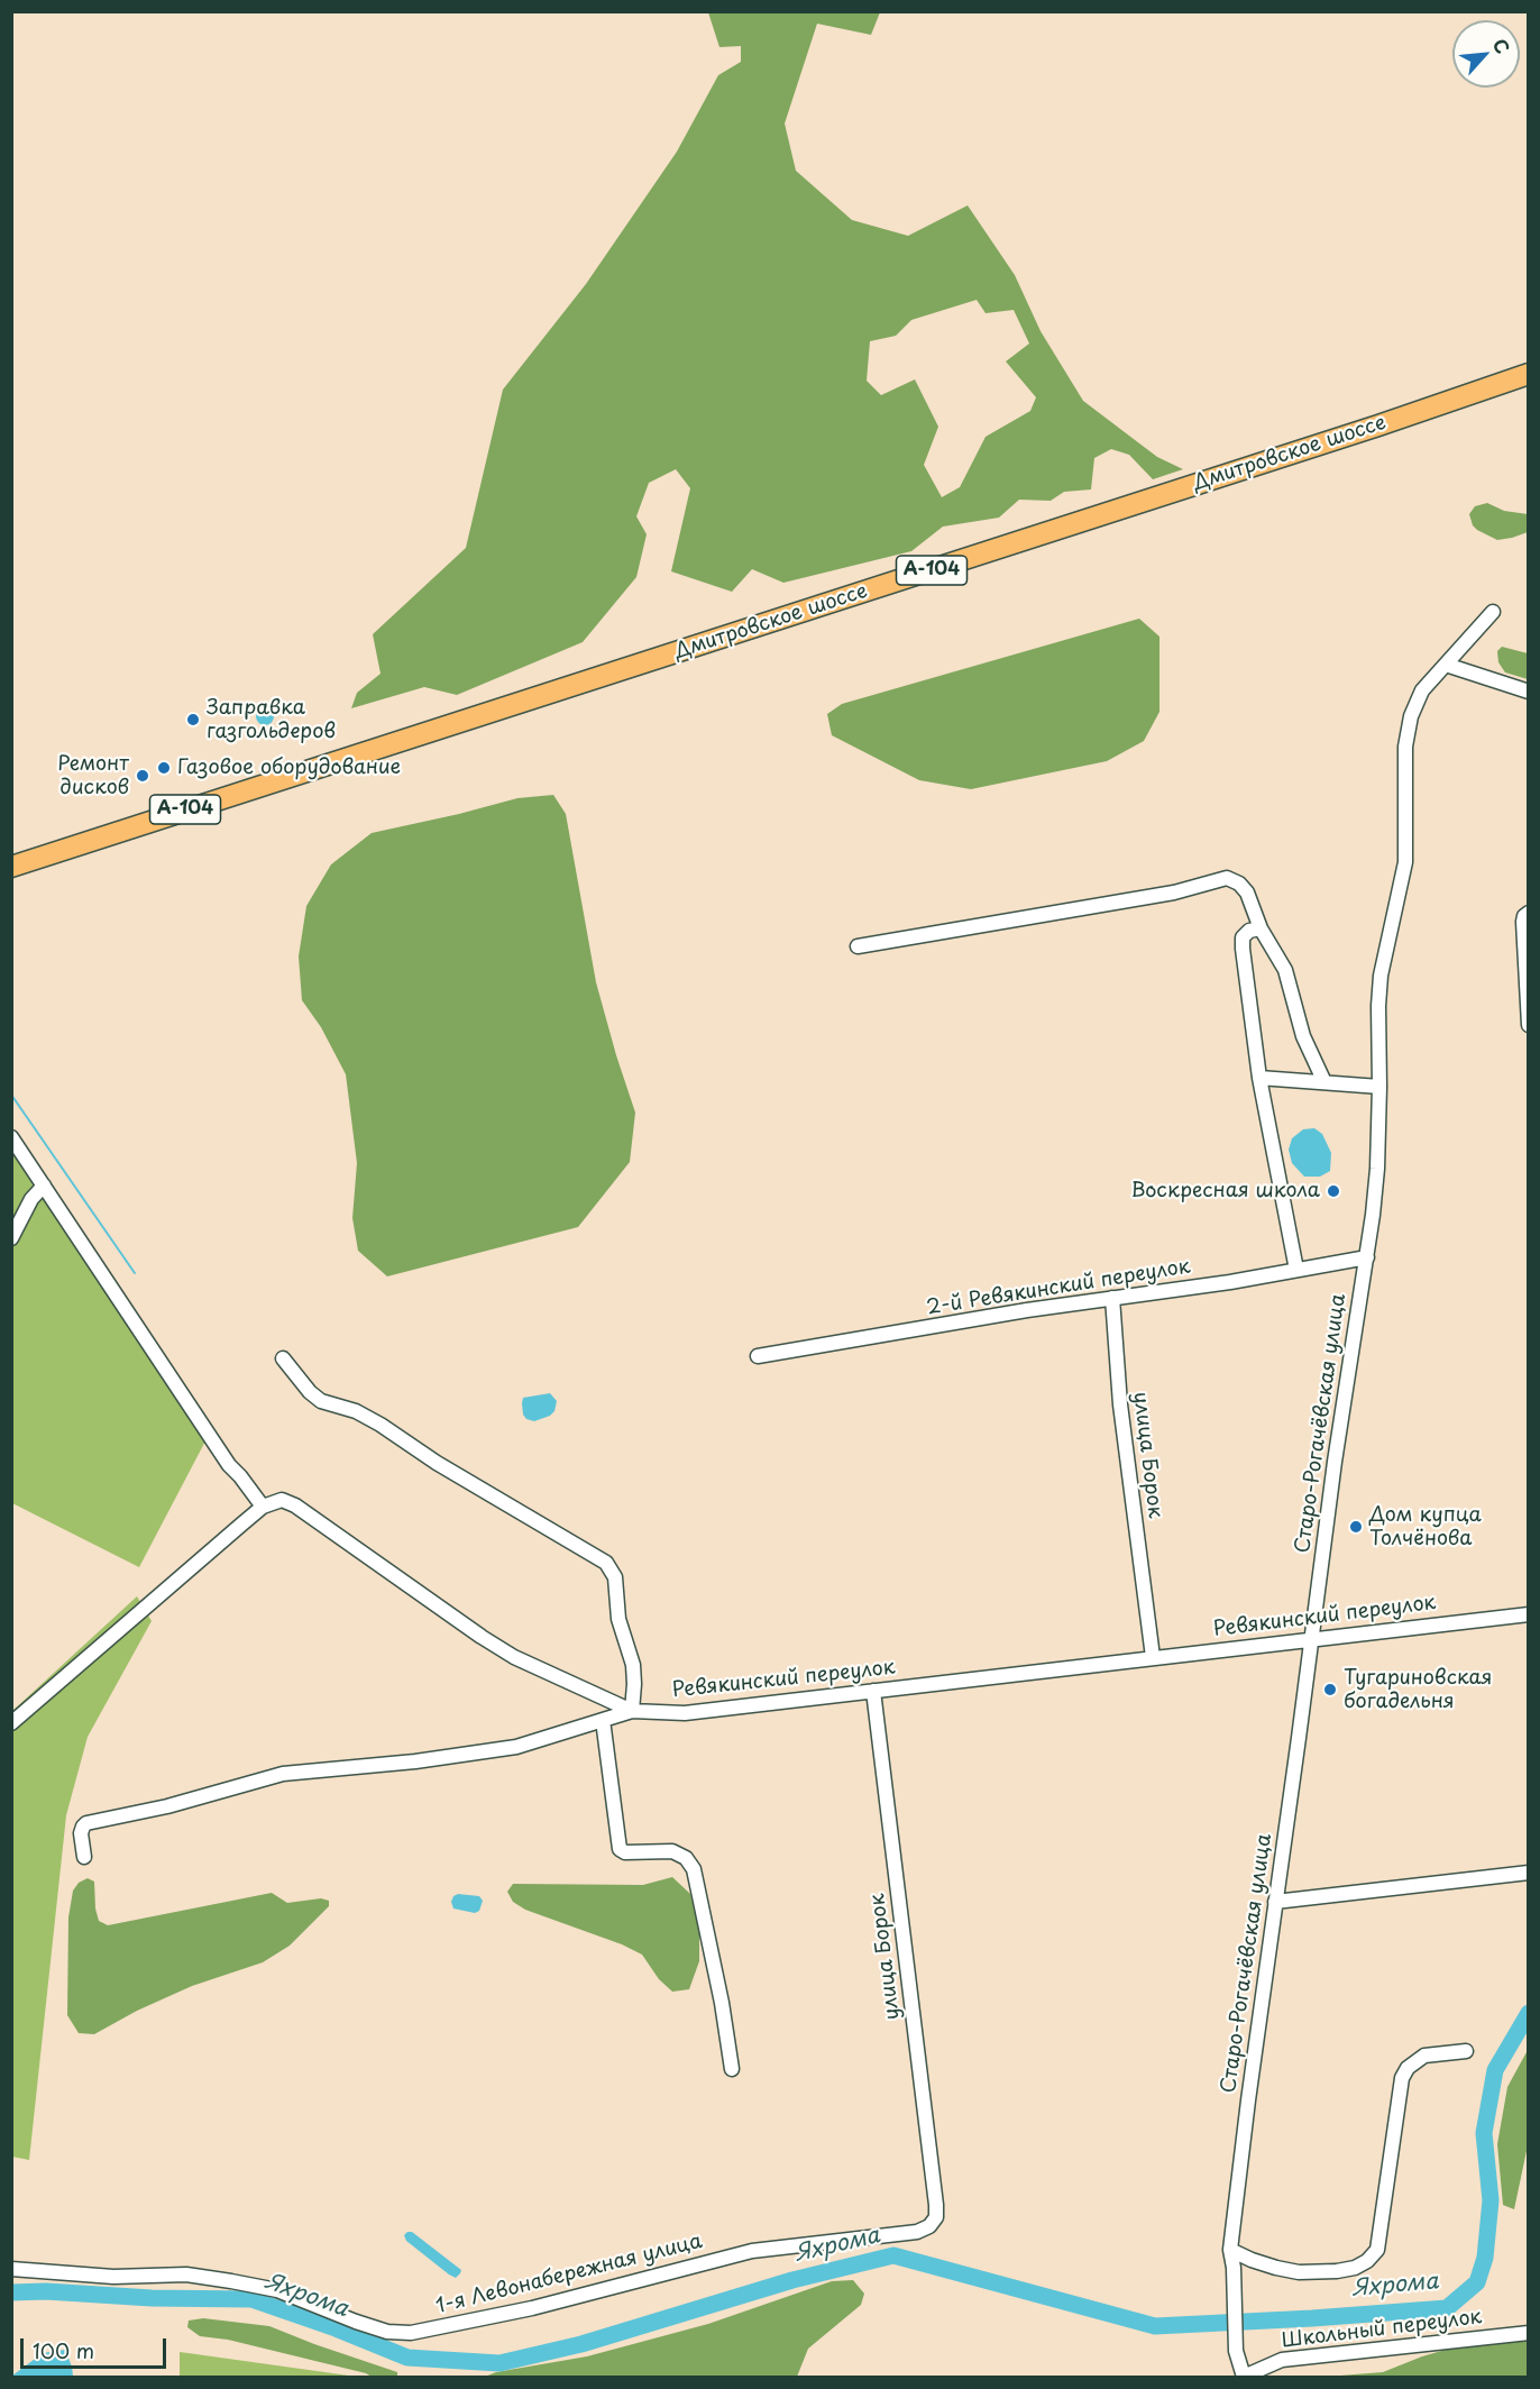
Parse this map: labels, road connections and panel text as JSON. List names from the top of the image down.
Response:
{
  "streets": {
    "highway": ["Дмитровское шоссе", "А-104"],
    "street": [
      "2-й Ревякинский переулок",
      "Старо-Рогачёвская улица",
      "улица Борок",
      "Ревякинский переулок",
      "1-я Левонабережная улица",
      "Школьный переулок"
    ]
  },
  "crossings": [
    ["2-й Ревякинский переулок", "Старо-Рогачёвская улица"],
    ["2-й Ревякинский переулок", "улица Борок"],
    ["Старо-Рогачёвская улица", "Ревякинский переулок"],
    ["Старо-Рогачёвская улица", "Школьный переулок"],
    ["улица Борок", "Ревякинский переулок"],
    ["улица Борок", "1-я Левонабережная улица"]
  ],
  "water": ["Яхрома"],
  "places": [
    "Заправка газгольдеров",
    "Газовое оборудование",
    "Ремонт дисков",
    "Воскресная школа",
    "Дом купца Толчёнова",
    "Тугариновская богадельня"
  ],
  "scale_bar": "100 m",
  "north": "top right"
}
